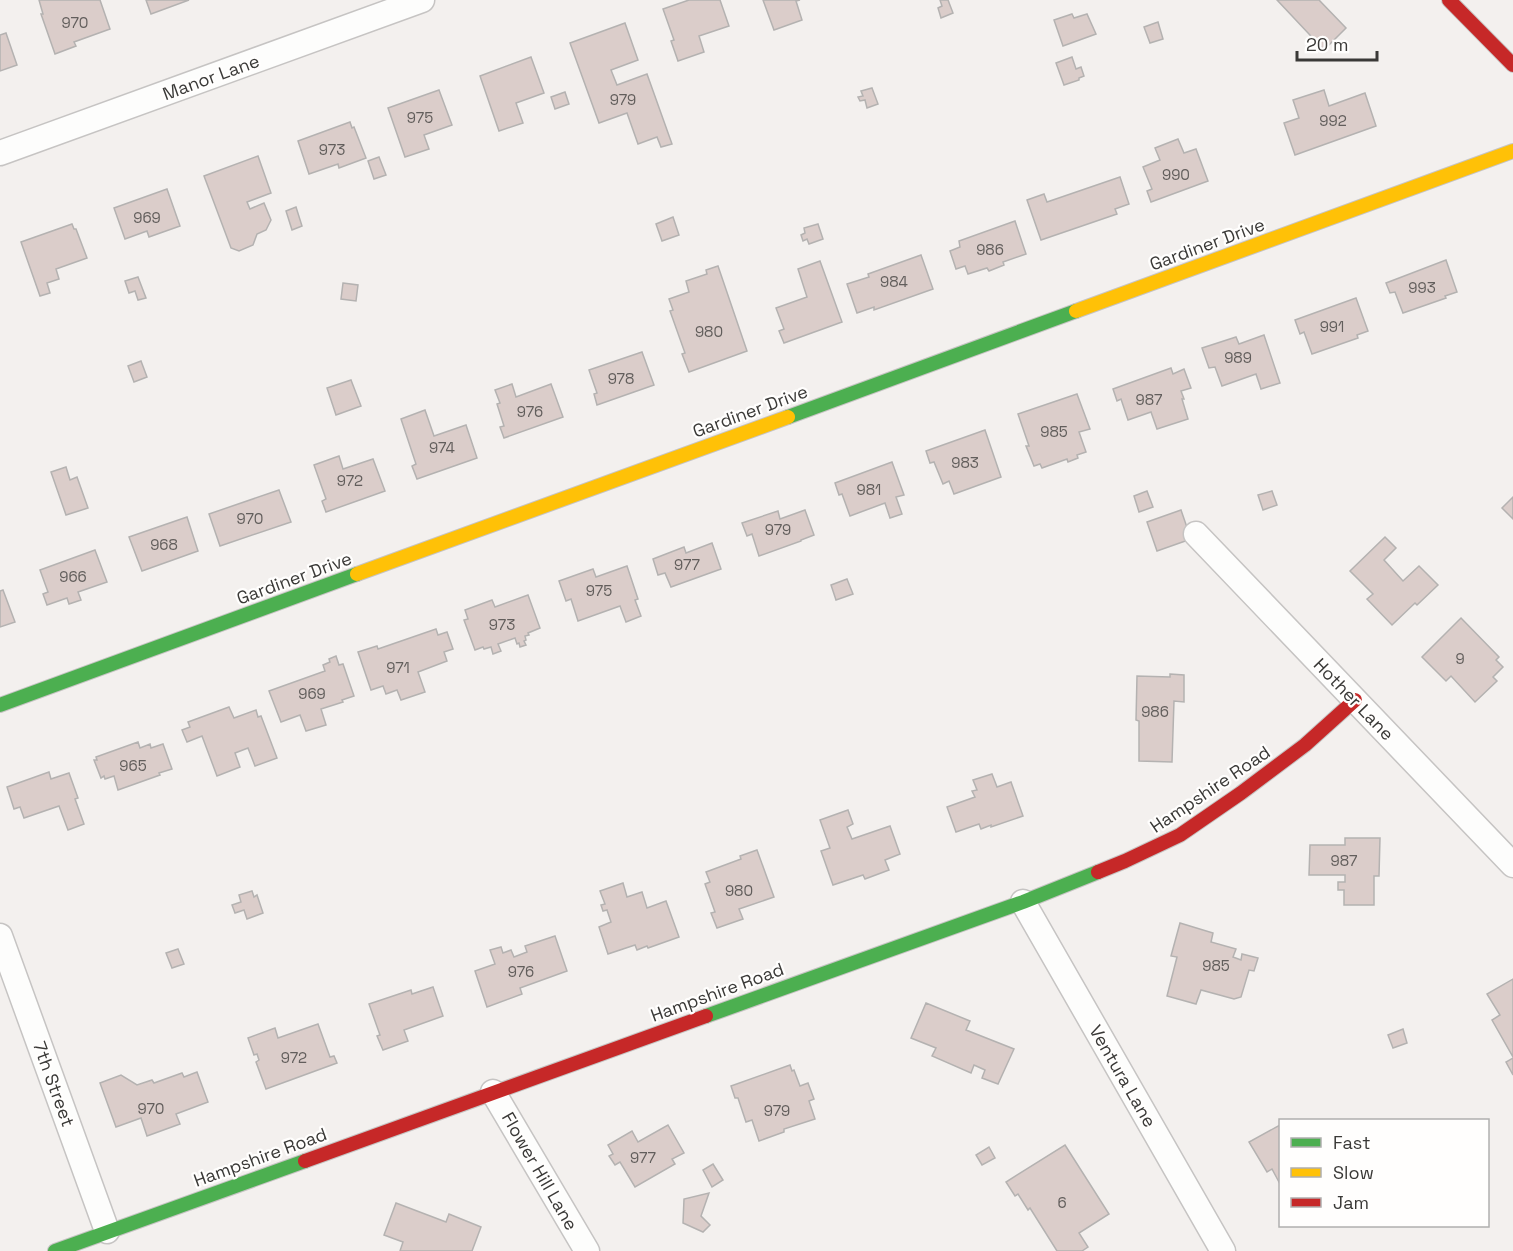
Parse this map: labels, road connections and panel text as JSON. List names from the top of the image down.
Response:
{
  "streets": {
    "street": [
      "Manor Lane",
      "Gardiner Drive",
      "Hother Lane",
      "Hampshire Road",
      "Ventura Lane",
      "7th Street",
      "Flower Hill Lane"
    ]
  },
  "crossings": [
    ["Hother Lane", "Hampshire Road"],
    ["Hampshire Road", "Ventura Lane"],
    ["Hampshire Road", "7th Street"],
    ["Hampshire Road", "Flower Hill Lane"]
  ],
  "house_numbers": [
    "970",
    "979",
    "975",
    "992",
    "973",
    "990",
    "969",
    "986",
    "984",
    "993",
    "991",
    "980",
    "989",
    "978",
    "987",
    "976",
    "985",
    "974",
    "983",
    "972",
    "981",
    "970",
    "979",
    "968",
    "977",
    "966",
    "975",
    "973",
    "9",
    "971",
    "969",
    "986",
    "965",
    "987",
    "980",
    "985",
    "976",
    "972",
    "970",
    "979",
    "977",
    "6"
  ],
  "legend": ["Fast", "Slow", "Jam"],
  "scale_bar": "20 m"
}
